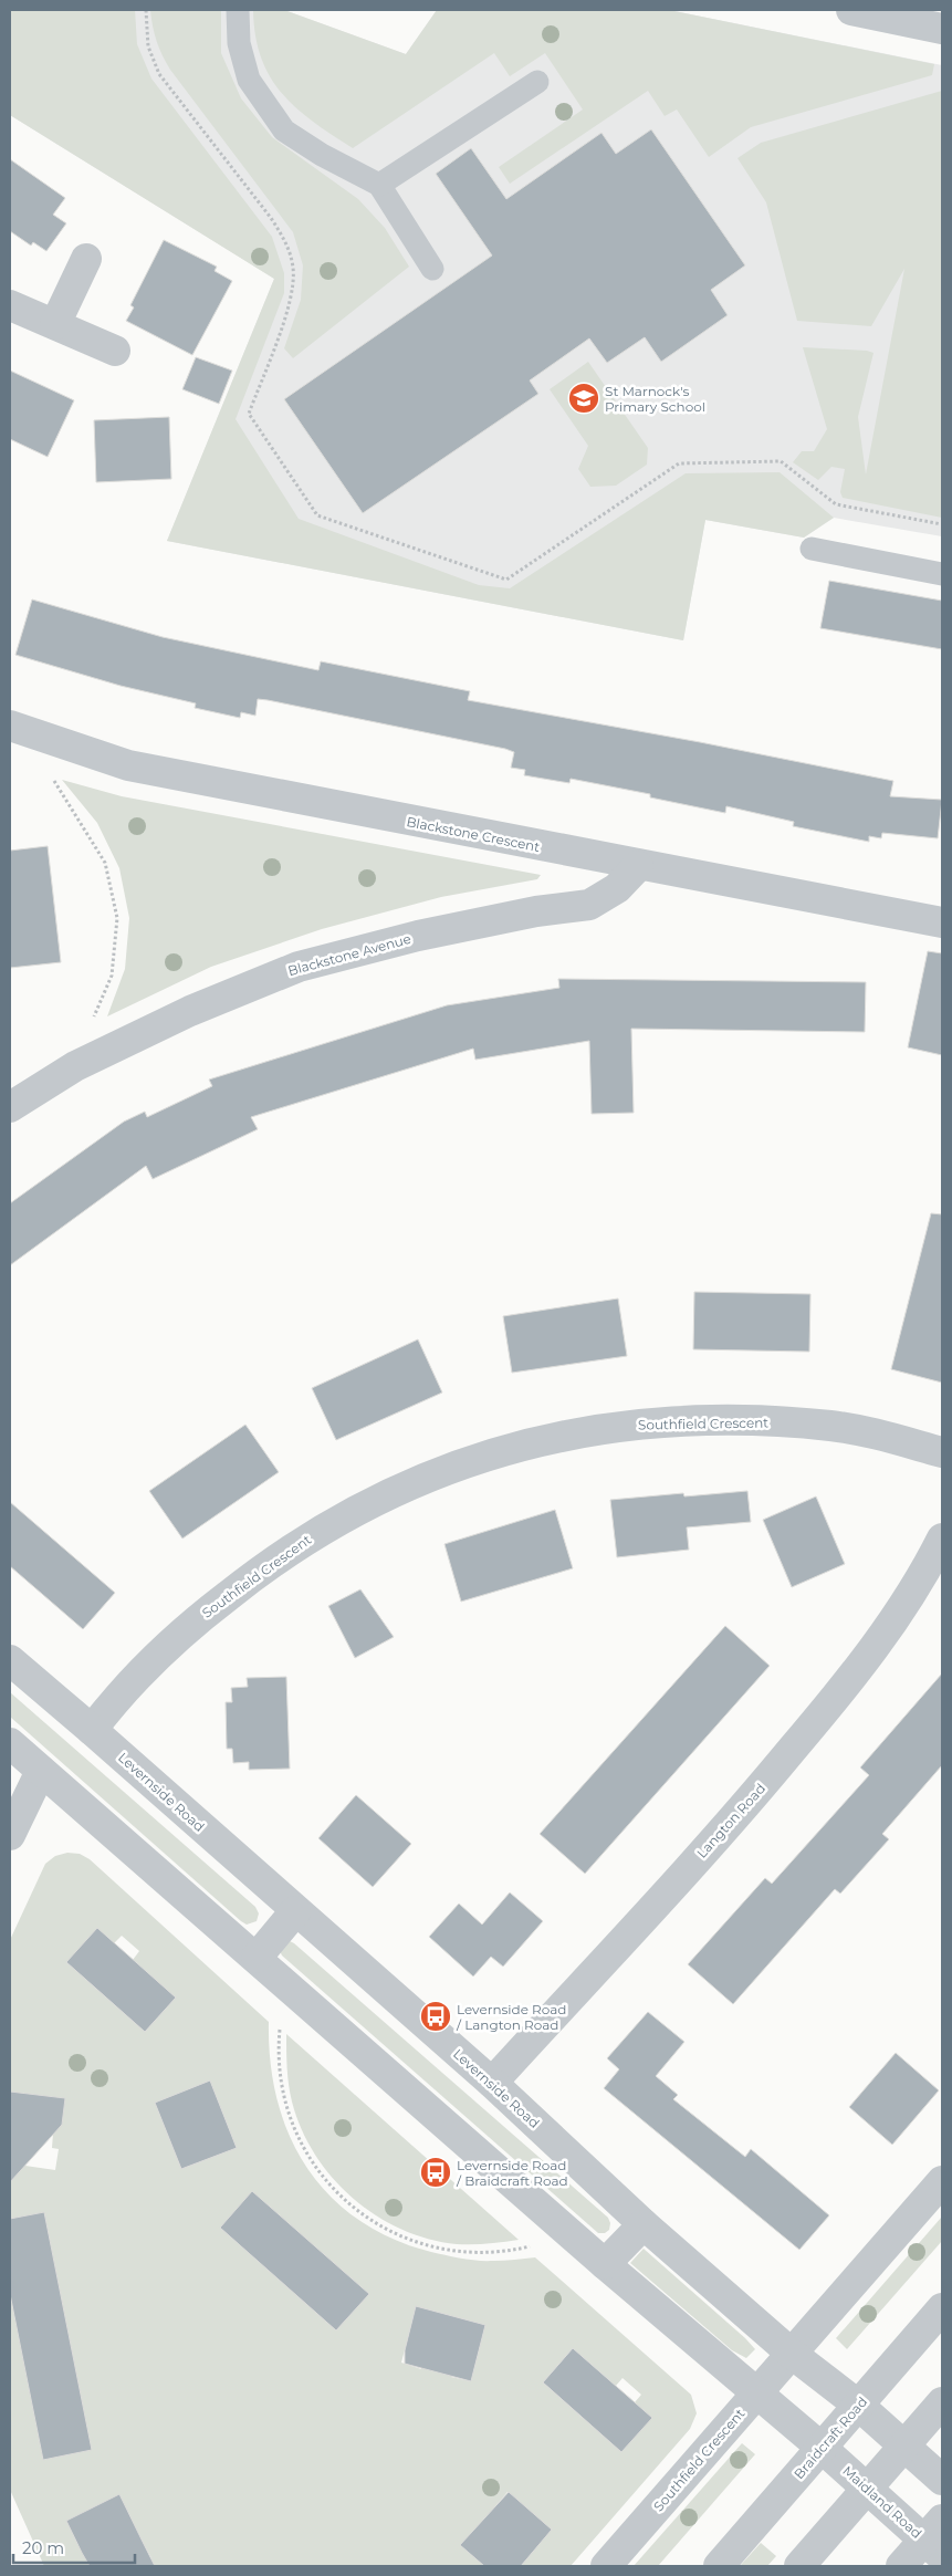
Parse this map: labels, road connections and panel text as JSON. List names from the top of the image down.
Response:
{
  "streets": {
    "street": [
      "Blackstone Crescent",
      "Blackstone Avenue",
      "Southfield Crescent",
      "Levernside Road",
      "Langton Road",
      "Braidcraft Road",
      "Maidland Road"
    ]
  },
  "crossings": [
    ["Blackstone Crescent", "Blackstone Avenue"],
    ["Southfield Crescent", "Levernside Road"],
    ["Levernside Road", "Langton Road"],
    ["Levernside Road", "Braidcraft Road"],
    ["Braidcraft Road", "Maidland Road"]
  ],
  "places": {
    "school or university": ["St Marnock's Primary School"],
    "bus stop": ["Levernside Road / Langton Road", "Levernside Road / Braidcraft Road"]
  },
  "scale_bar": "20 m"
}
